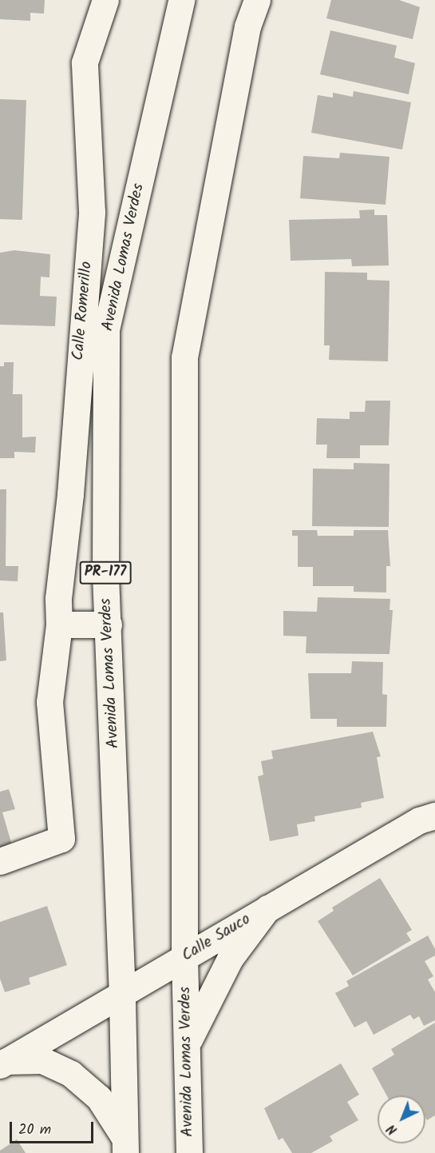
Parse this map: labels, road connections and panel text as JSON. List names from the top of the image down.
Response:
{
  "streets": {
    "main road": [
      "Avenida Lomas Verdes",
      "Calle Romerillo",
      "PR-177",
      "Calle Sauco"
    ]
  },
  "crossings": [
    ["Avenida Lomas Verdes", "Calle Sauco"]
  ],
  "scale_bar": "20 m",
  "north": "bottom left"
}
